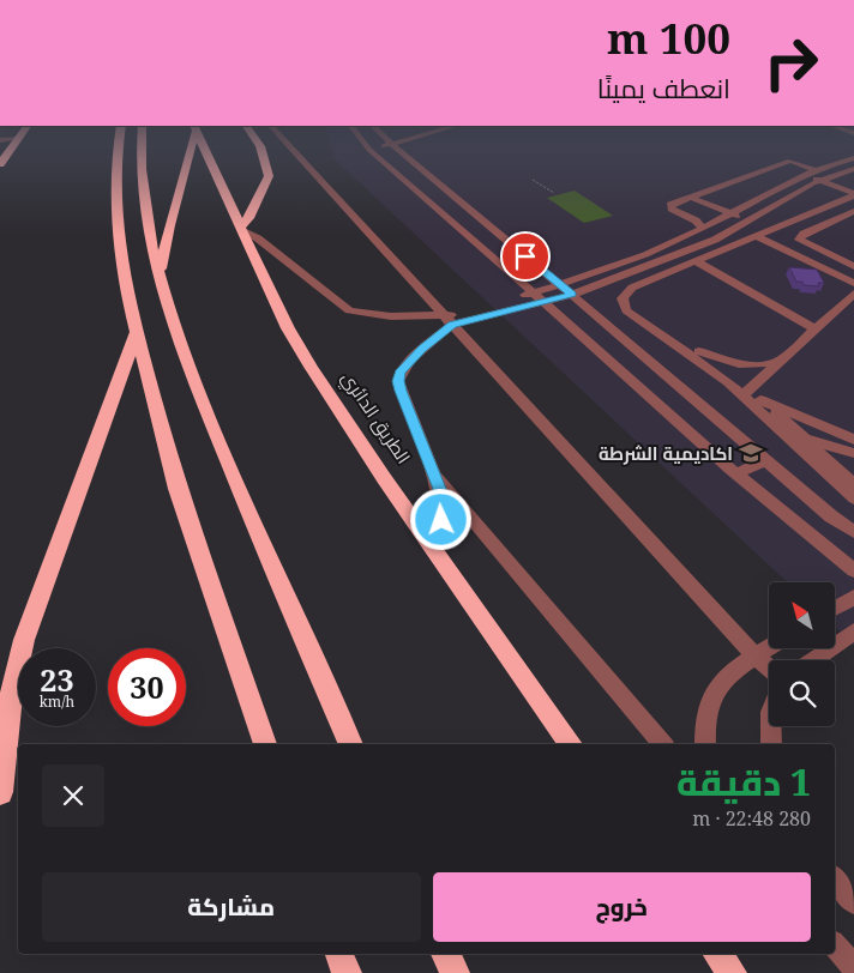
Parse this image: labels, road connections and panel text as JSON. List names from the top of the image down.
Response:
{
  "streets": {
    "highway": ["الطريق الدائري"]
  },
  "places": {
    "school or university": ["اكاديمية الشرطة"]
  },
  "north": "top left",
  "page": {
    "turn": ["100 m", "انعطف يمينًا"],
    "speed": "23 km/h",
    "limit": "30",
    "heading": ["1 دقيقة", "280 m · 22:48"],
    "buttons": ["خروج", "مشاركة"]
  }
}
